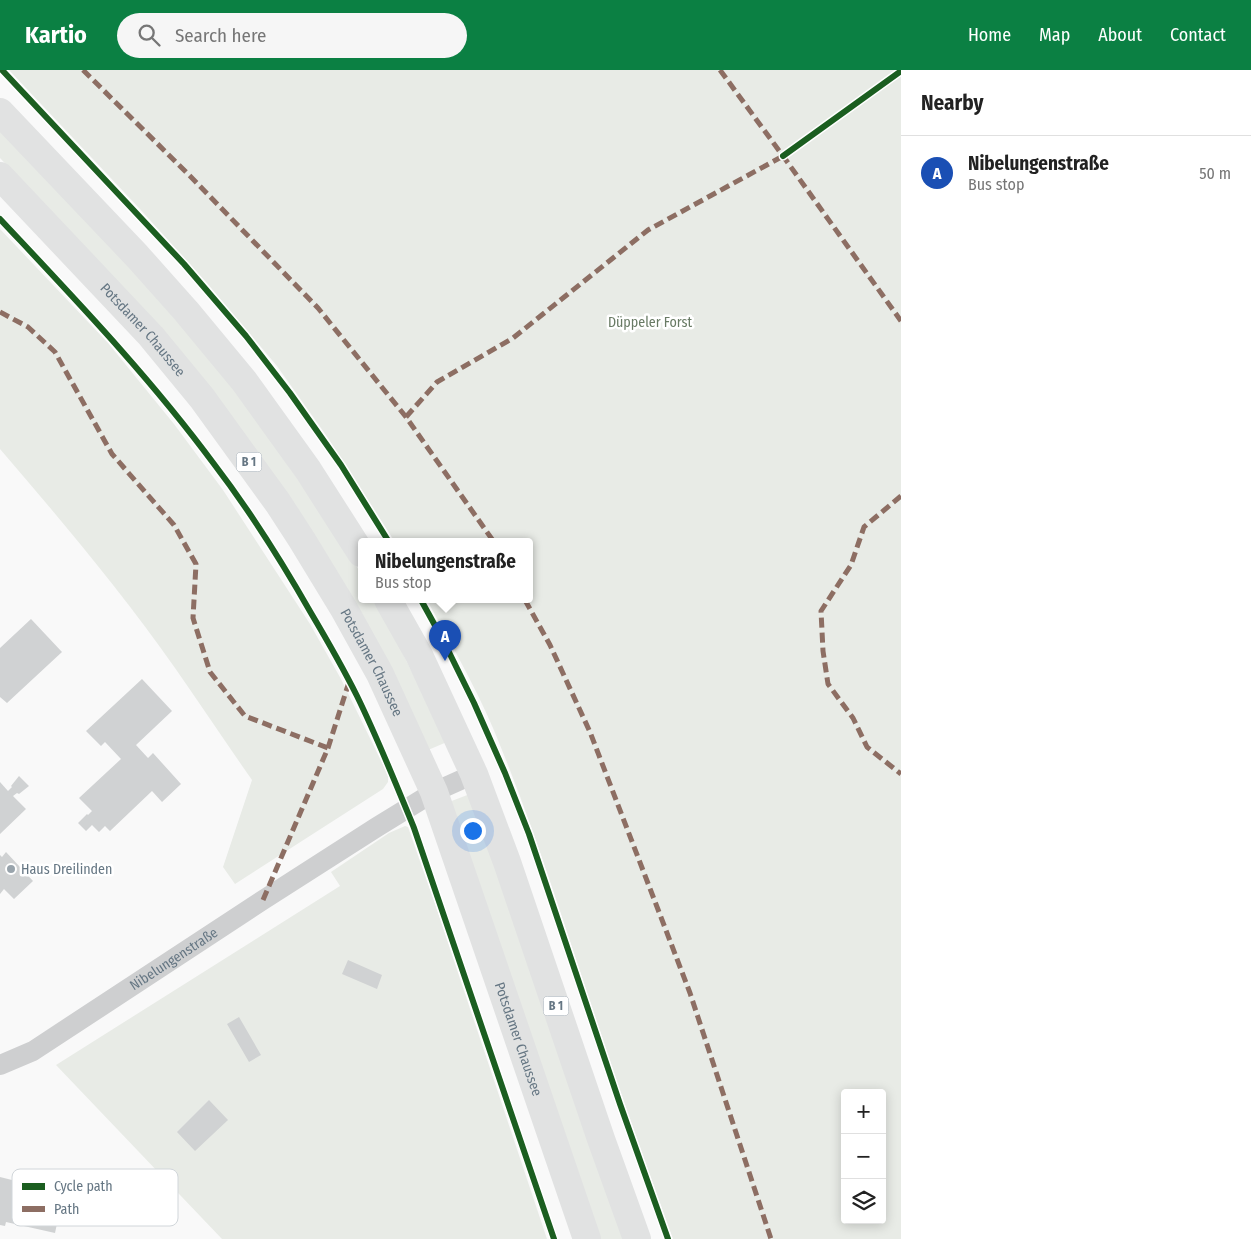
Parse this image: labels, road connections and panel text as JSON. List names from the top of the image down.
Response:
{
  "streets": {
    "main road": ["Potsdamer Chaussee", "B 1"],
    "street": ["Nibelungenstraße"]
  },
  "crossings": [
    ["Potsdamer Chaussee", "Nibelungenstraße"],
    ["B 1", "Nibelungenstraße"]
  ],
  "parks": ["Düppeler Forst"],
  "places": ["Haus Dreilinden"],
  "legend": ["Cycle path", "Path"],
  "page": {
    "header": "Kartio",
    "search": "Search here",
    "nav": [
      "Home",
      "Map",
      "About",
      "Contact"
    ],
    "heading": "Nearby",
    "list": [
      {
        "mark": "A",
        "name": "Nibelungenstraße",
        "note": "Bus stop",
        "value": "50 m"
      }
    ],
    "popup": ["Nibelungenstraße", "Bus stop"],
    "pins": "A",
    "map_buttons": ["+", "−"]
  }
}
